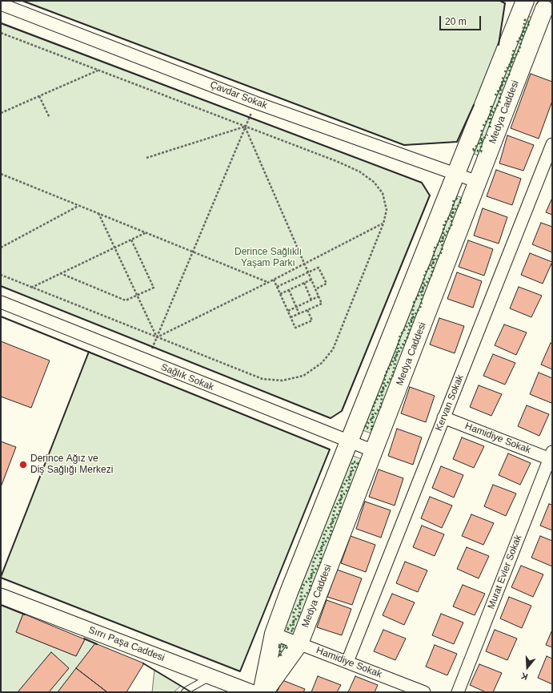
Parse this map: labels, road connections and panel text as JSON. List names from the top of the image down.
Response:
{
  "streets": {
    "main road": ["Medya Caddesi"],
    "street": [
      "Çavdar Sokak",
      "Sağlık Sokak",
      "Kervan Sokak",
      "Hamidiye Sokak",
      "Murat Evler Sokak",
      "Sırrı Paşa Caddesi"
    ]
  },
  "crossings": [
    ["Çavdar Sokak", "Medya Caddesi"],
    ["Medya Caddesi", "Sağlık Sokak"],
    ["Medya Caddesi", "Hamidiye Sokak"],
    ["Kervan Sokak", "Hamidiye Sokak"],
    ["Hamidiye Sokak", "Murat Evler Sokak"]
  ],
  "parks": ["Derince Sağlıklı Yaşam Parkı"],
  "places": ["Derince Ağız ve Diş Sağlığı Merkezi"],
  "scale_bar": "20 m",
  "north": "bottom"
}
